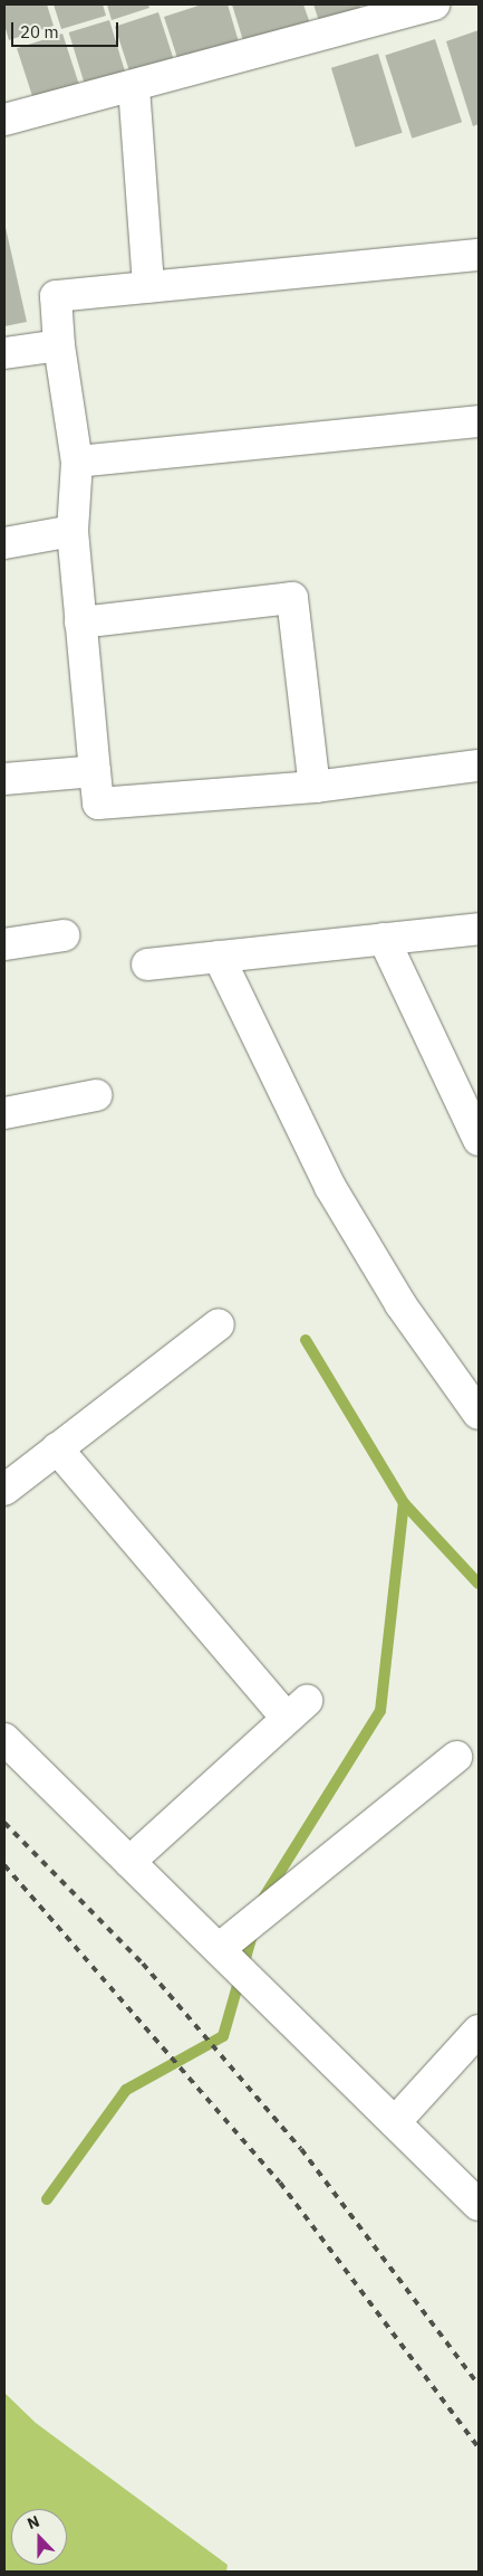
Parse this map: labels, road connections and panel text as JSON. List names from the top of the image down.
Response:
{
  "scale_bar": "20 m",
  "north": "top"
}
